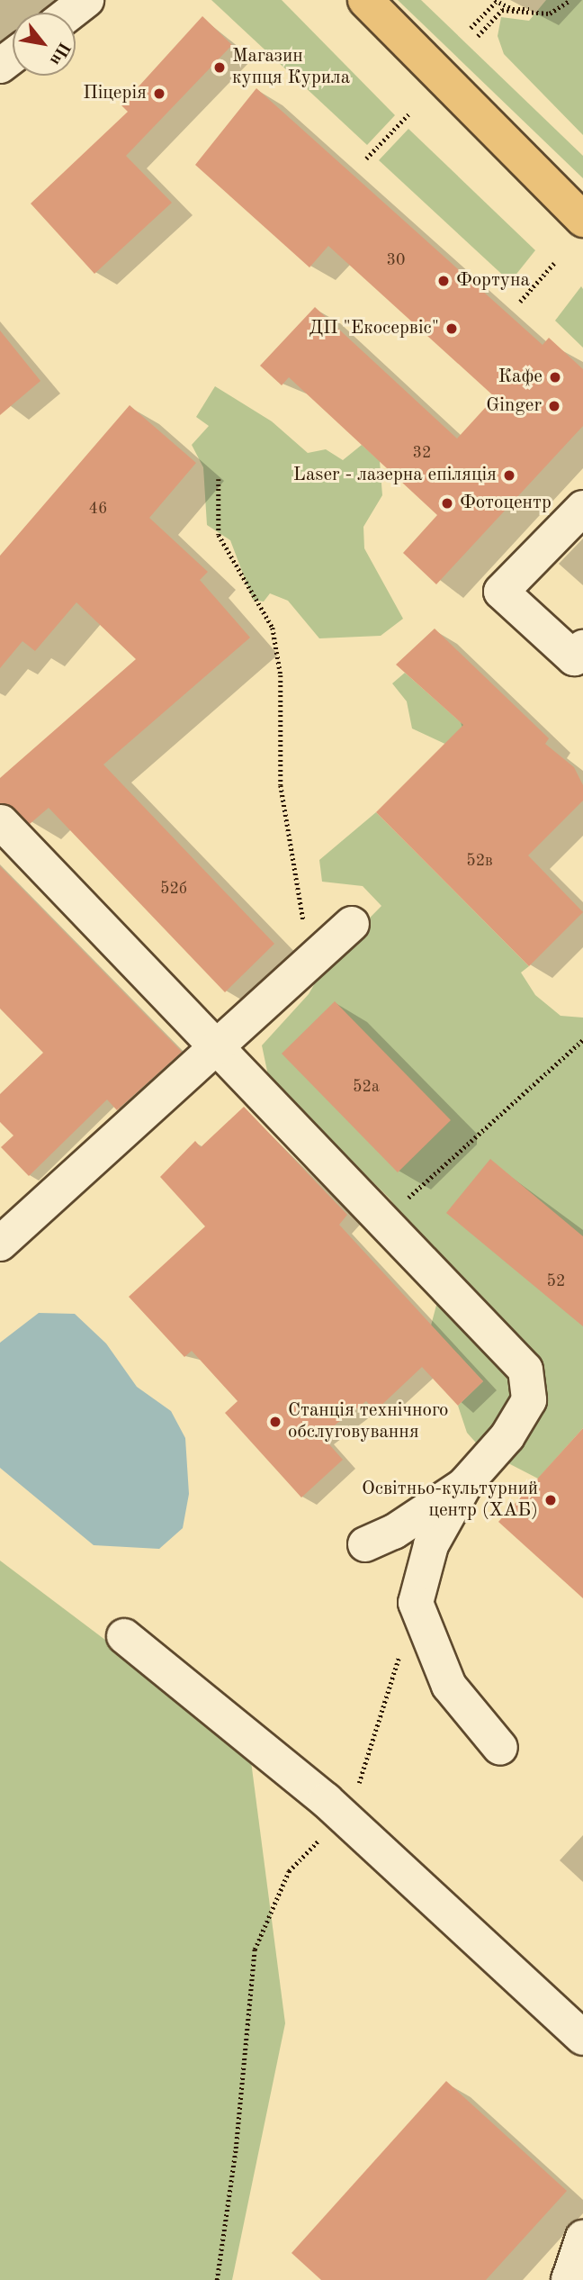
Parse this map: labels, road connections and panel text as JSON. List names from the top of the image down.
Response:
{
  "places": [
    "Магазин купця Курила",
    "Піцерія",
    "Фортуна",
    "ДП \"Екосервіс\"",
    "Кафе",
    "Ginger",
    "Laser - лазерна епіляція",
    "Фотоцентр",
    "Cтанція технічного обслуговування",
    "Освітньо-культурний центр (ХАБ)"
  ],
  "house_numbers": [
    "30",
    "32",
    "46",
    "52в",
    "52б",
    "52а",
    "52"
  ],
  "north": "bottom right"
}
